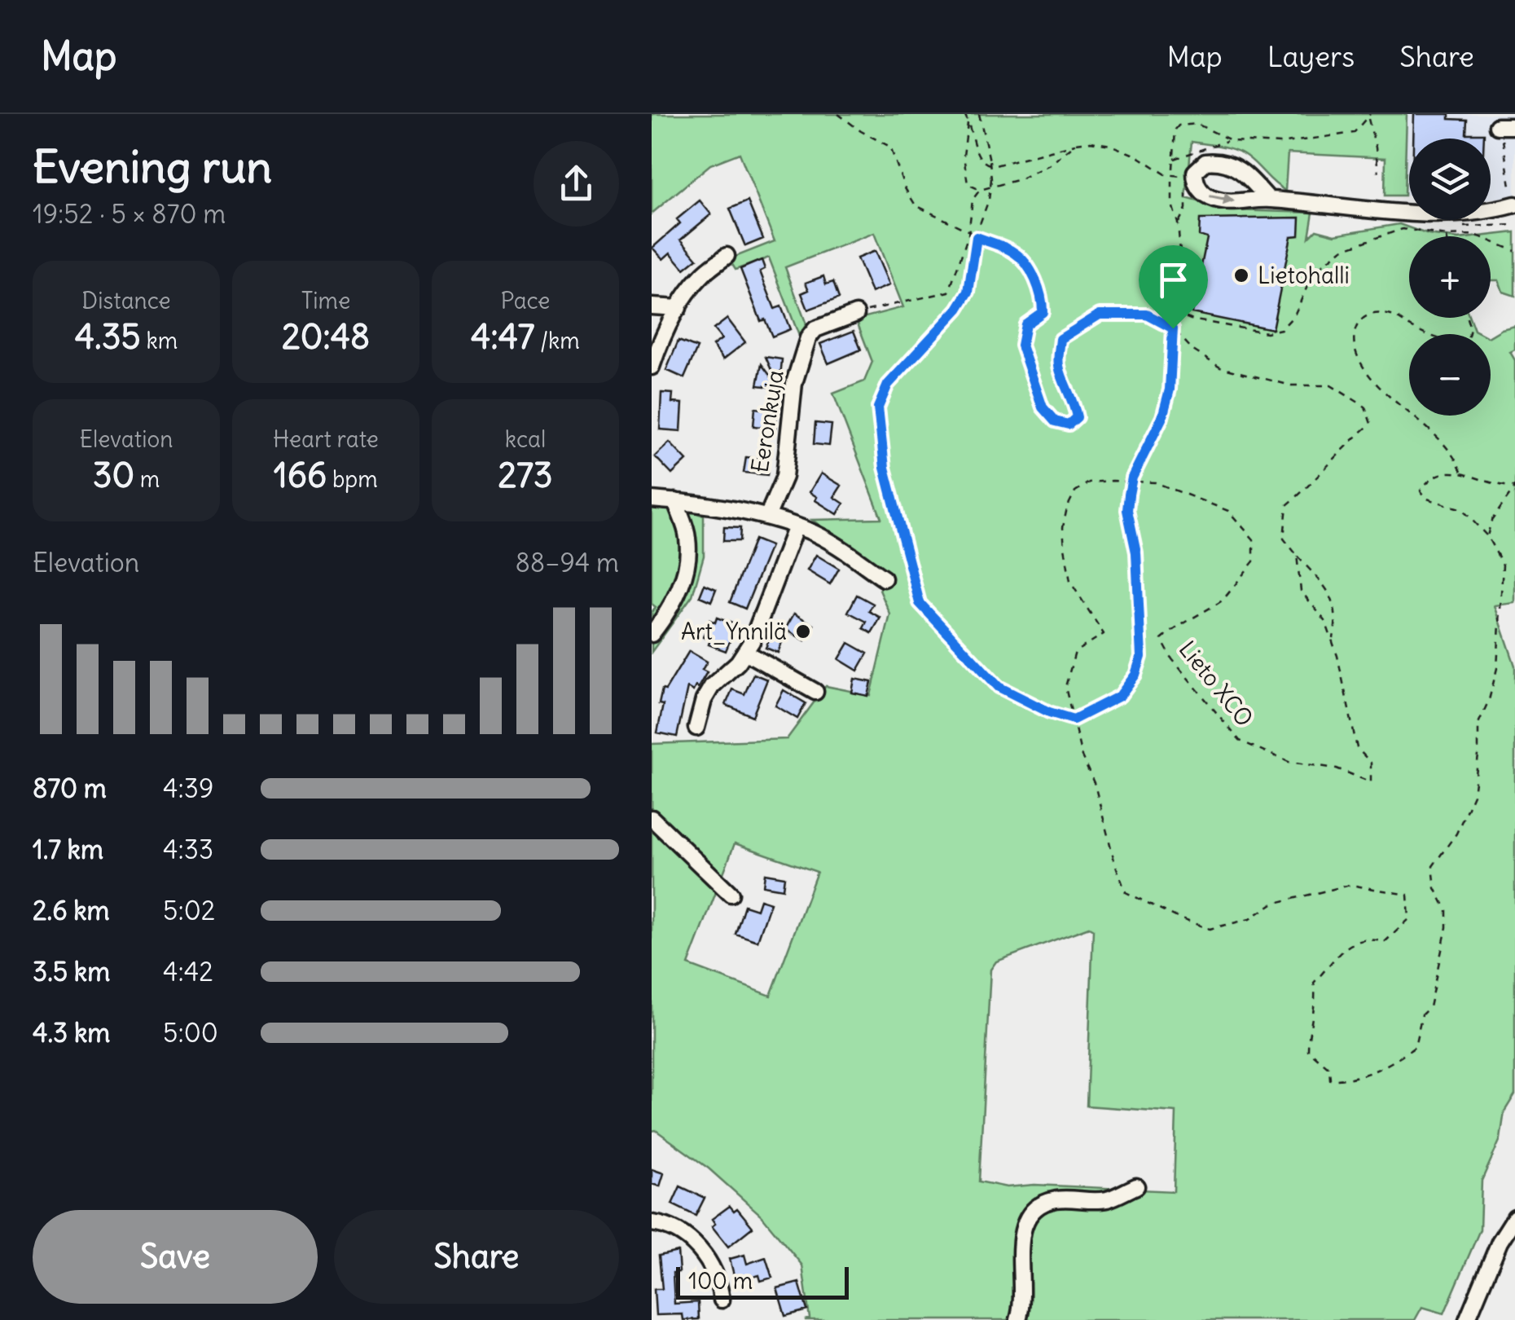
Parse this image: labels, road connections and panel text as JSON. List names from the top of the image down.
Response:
{
  "streets": {
    "street": ["Eeronkuja"],
    "path": ["Lieto XCO"]
  },
  "places": ["Lietohalli", "Art_Ynnilä"],
  "scale_bar": "100 m",
  "page": {
    "header": "Map",
    "nav": ["Map", "Layers", "Share"],
    "heading": ["Evening run", "19:52 · 5 × 870 m"],
    "map_buttons": ["+", "−"],
    "stats": [
      ["Distance", "4.35 km"],
      ["Time", "20:48"],
      ["Pace", "4:47 /km"],
      ["Elevation", "30 m"],
      ["Heart rate", "166 bpm"],
      ["kcal", "273"]
    ],
    "chart": ["Elevation", "88–94 m"],
    "list": [
      {
        "name": "870 m",
        "note": "4:39"
      },
      {
        "name": "1.7 km",
        "note": "4:33"
      },
      {
        "name": "2.6 km",
        "note": "5:02"
      },
      {
        "name": "3.5 km",
        "note": "4:42"
      },
      {
        "name": "4.3 km",
        "note": "5:00"
      }
    ],
    "buttons": ["Save", "Share"],
    "scale": "100 m"
  }
}
